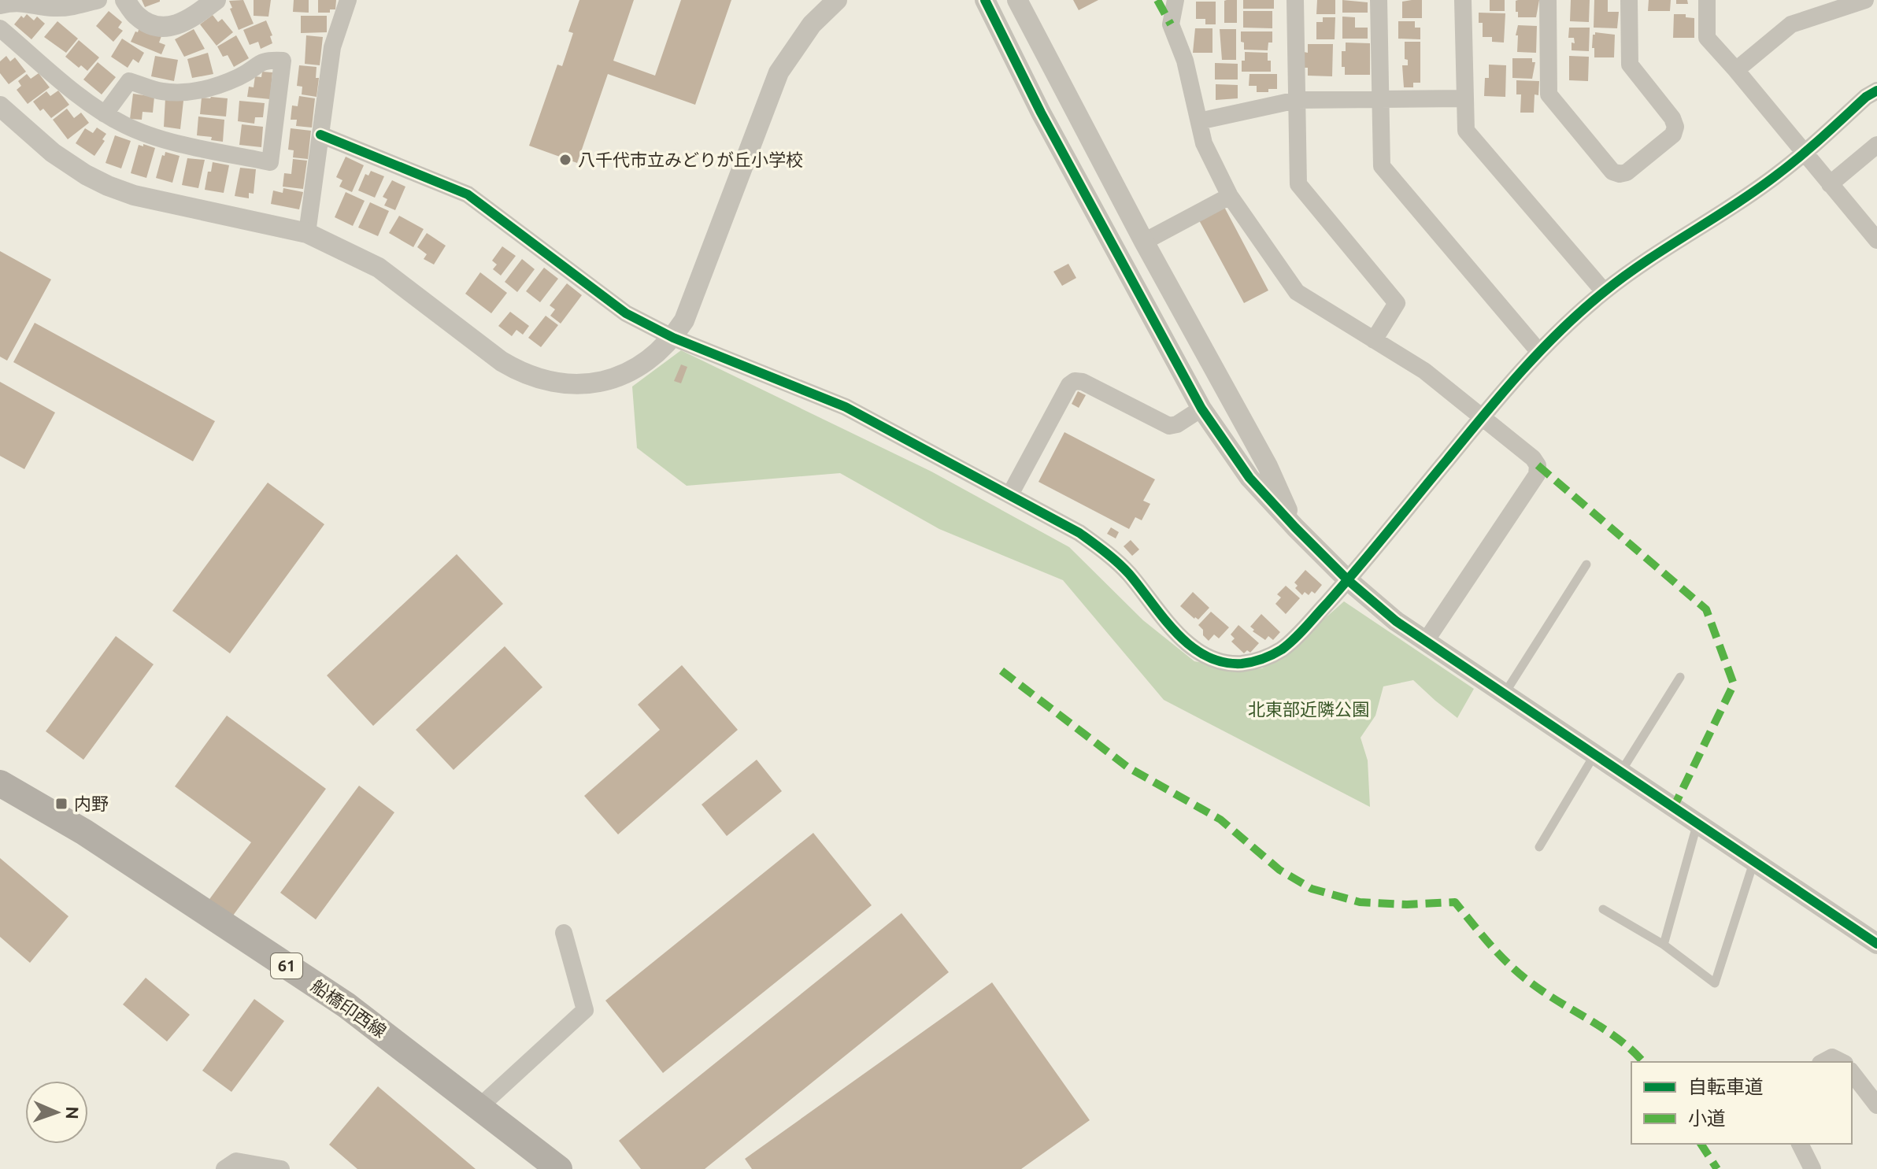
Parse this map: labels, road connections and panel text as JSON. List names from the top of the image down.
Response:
{
  "streets": {
    "main road": ["61", "船橋印西線"]
  },
  "parks": ["北東部近隣公園"],
  "places": {
    "other": ["八千代市立みどりが丘小学校"],
    "transit": ["内野"]
  },
  "legend": ["自転車道", "小道"],
  "north": "right"
}
